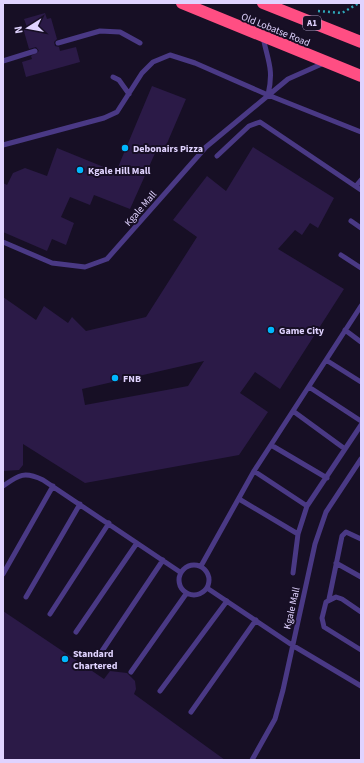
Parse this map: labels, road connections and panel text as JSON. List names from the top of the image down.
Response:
{
  "streets": {
    "highway": ["A1", "Old Lobatse Road"],
    "lane": ["Kgale Mall"]
  },
  "crossings": [
    ["Old Lobatse Road", "Kgale Mall"]
  ],
  "places": [
    "Debonairs Pizza",
    "Kgale Hill Mall",
    "Game City",
    "FNB",
    "Standard Chartered"
  ],
  "north": "left"
}
